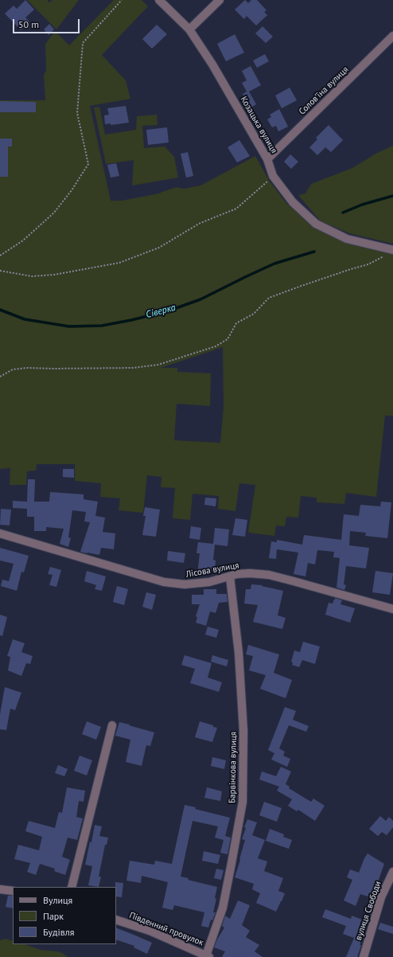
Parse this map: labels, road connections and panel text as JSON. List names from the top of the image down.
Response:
{
  "streets": {
    "street": [
      "Соловʼїна вулиця",
      "Козацька вулиця",
      "Лісова вулиця",
      "Барвінкова вулиця",
      "вулиця Свободи",
      "Південний провулок"
    ]
  },
  "crossings": [
    ["Соловʼїна вулиця", "Козацька вулиця"],
    ["Лісова вулиця", "Барвінкова вулиця"],
    ["Барвінкова вулиця", "Південний провулок"]
  ],
  "water": ["Сіверка"],
  "legend": ["Вулиця", "Парк", "Будівля"],
  "scale_bar": "50 m"
}
